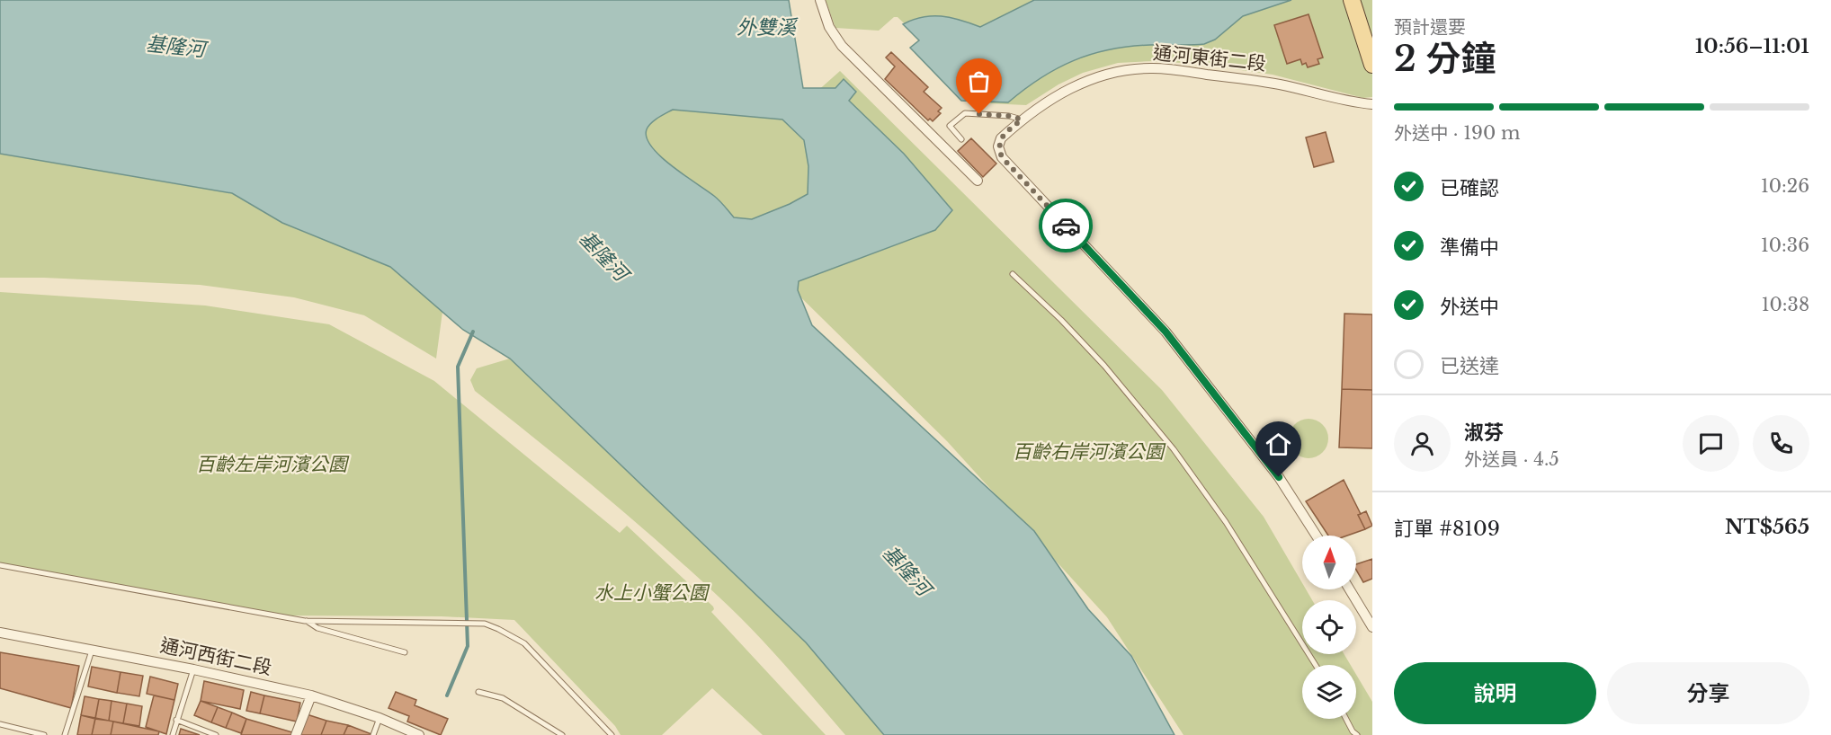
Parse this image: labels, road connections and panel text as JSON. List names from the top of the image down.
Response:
{
  "streets": {
    "street": ["通河東街二段", "通河西街二段"]
  },
  "water": ["外雙溪", "基隆河"],
  "parks": ["百齡右岸河濱公園", "百齡左岸河濱公園", "水上小蟹公園"],
  "north": "top",
  "page": {
    "heading": ["2 分鐘", "預計還要", "10:56–11:01"],
    "panel": [
      "淑芬",
      "外送員 · 4.5",
      "訂單 #8109",
      "NT$565"
    ],
    "bar": "外送中 · 190 m",
    "list": [
      ["已確認", "10:26"],
      ["準備中", "10:36"],
      ["外送中", "10:38"],
      "已送達"
    ],
    "buttons": ["說明", "分享"]
  }
}
